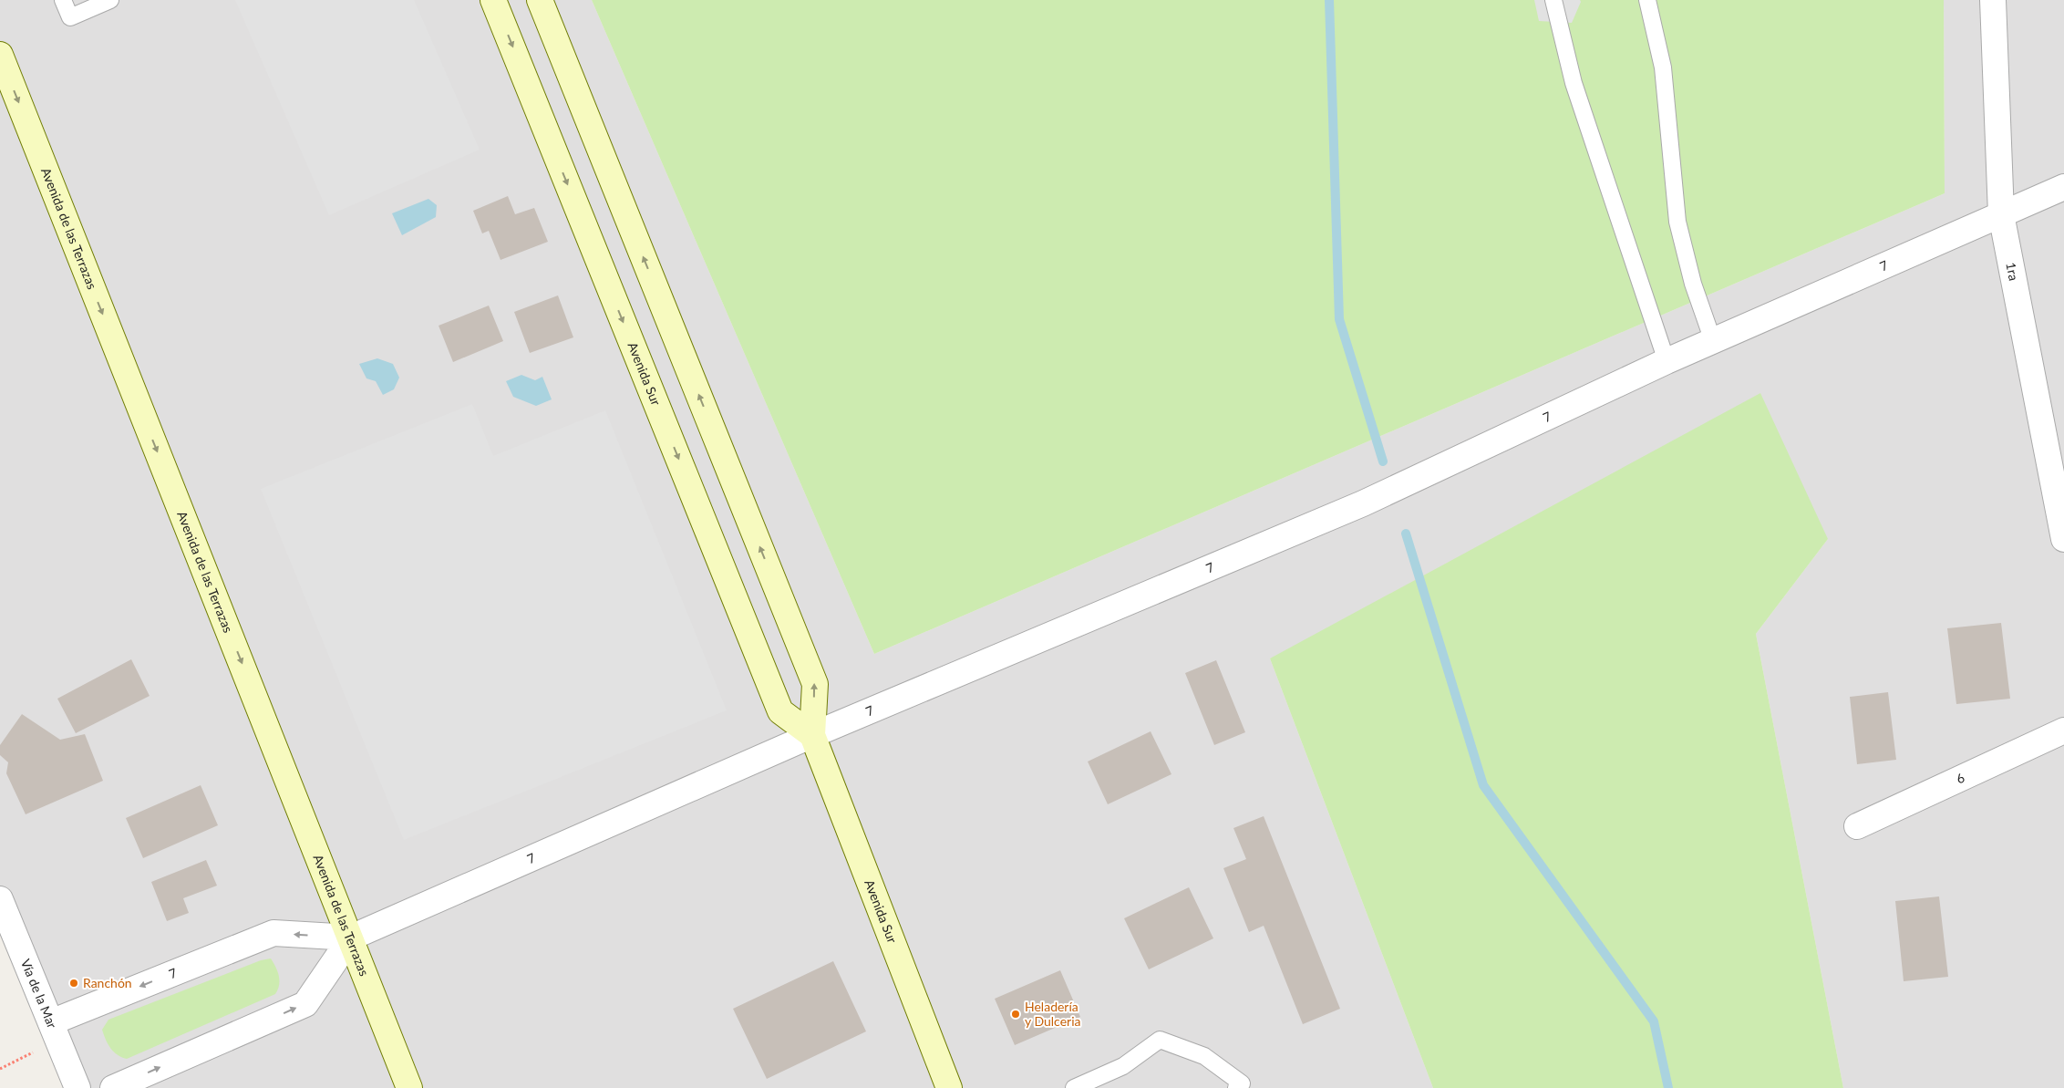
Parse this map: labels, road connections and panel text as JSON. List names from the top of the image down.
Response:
{
  "streets": {
    "street": [
      "Avenida de las Terrazas",
      "7",
      "1ra",
      "Avenida Sur",
      "6",
      "Vía de la Mar"
    ]
  },
  "crossings": [
    ["Avenida de las Terrazas", "7"],
    ["7", "1ra"],
    ["7", "Avenida Sur"],
    ["7", "Vía de la Mar"]
  ],
  "one_way": ["Avenida de las Terrazas"],
  "places": ["Ranchón", "Heladería y Dulceria"]
}
